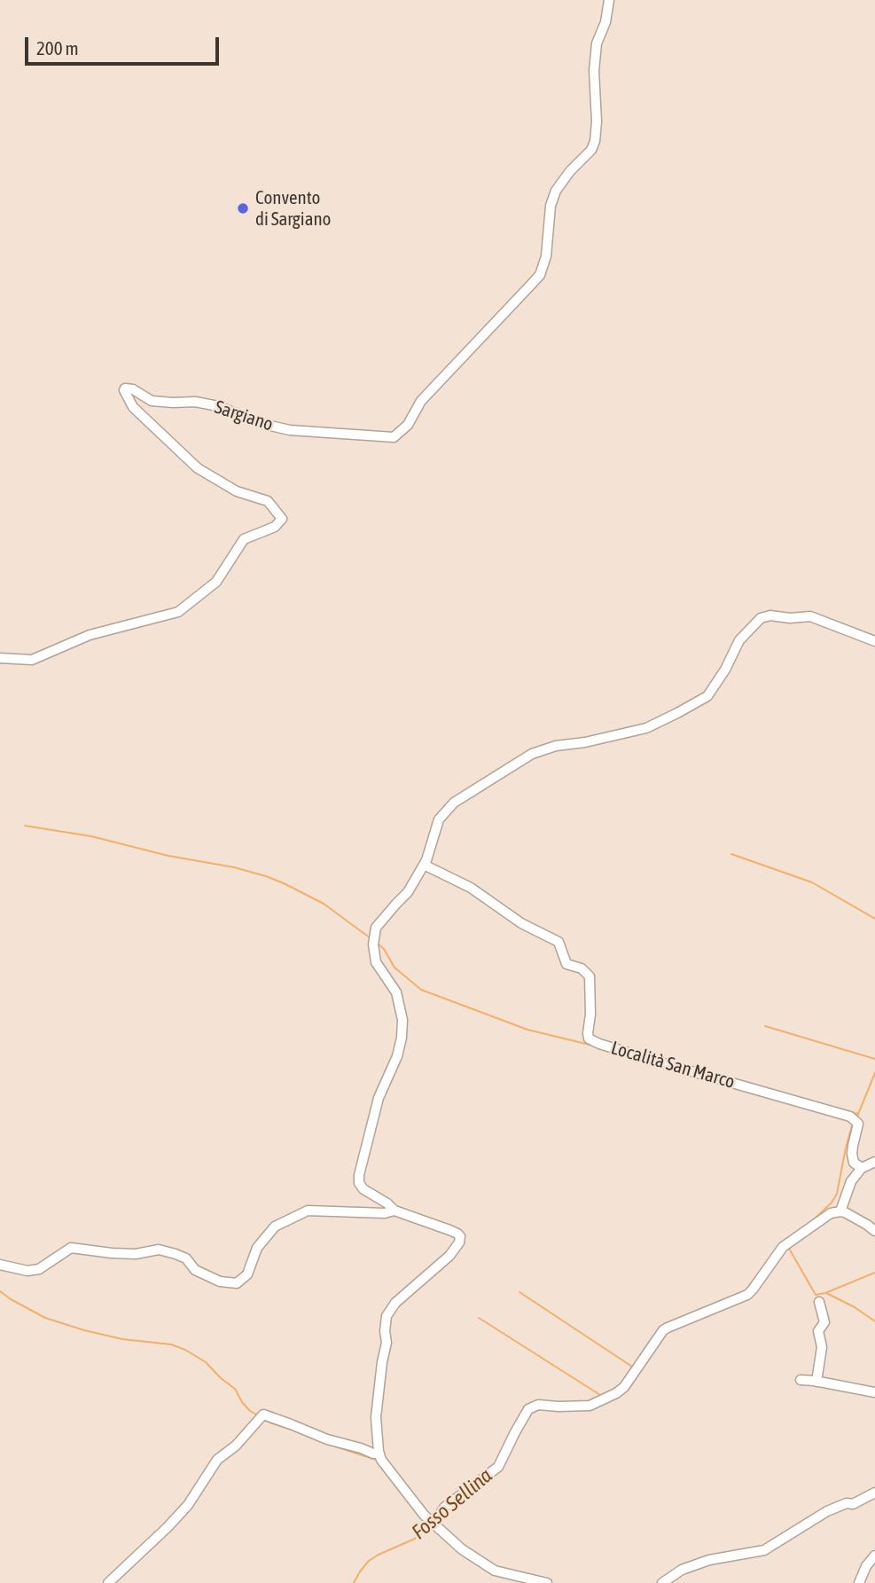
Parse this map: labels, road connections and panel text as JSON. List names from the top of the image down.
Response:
{
  "streets": {
    "street": ["Sargiano", "Località San Marco"]
  },
  "water": ["Fosso Sellina"],
  "places": ["Convento di Sargiano"],
  "scale_bar": "200 m"
}
